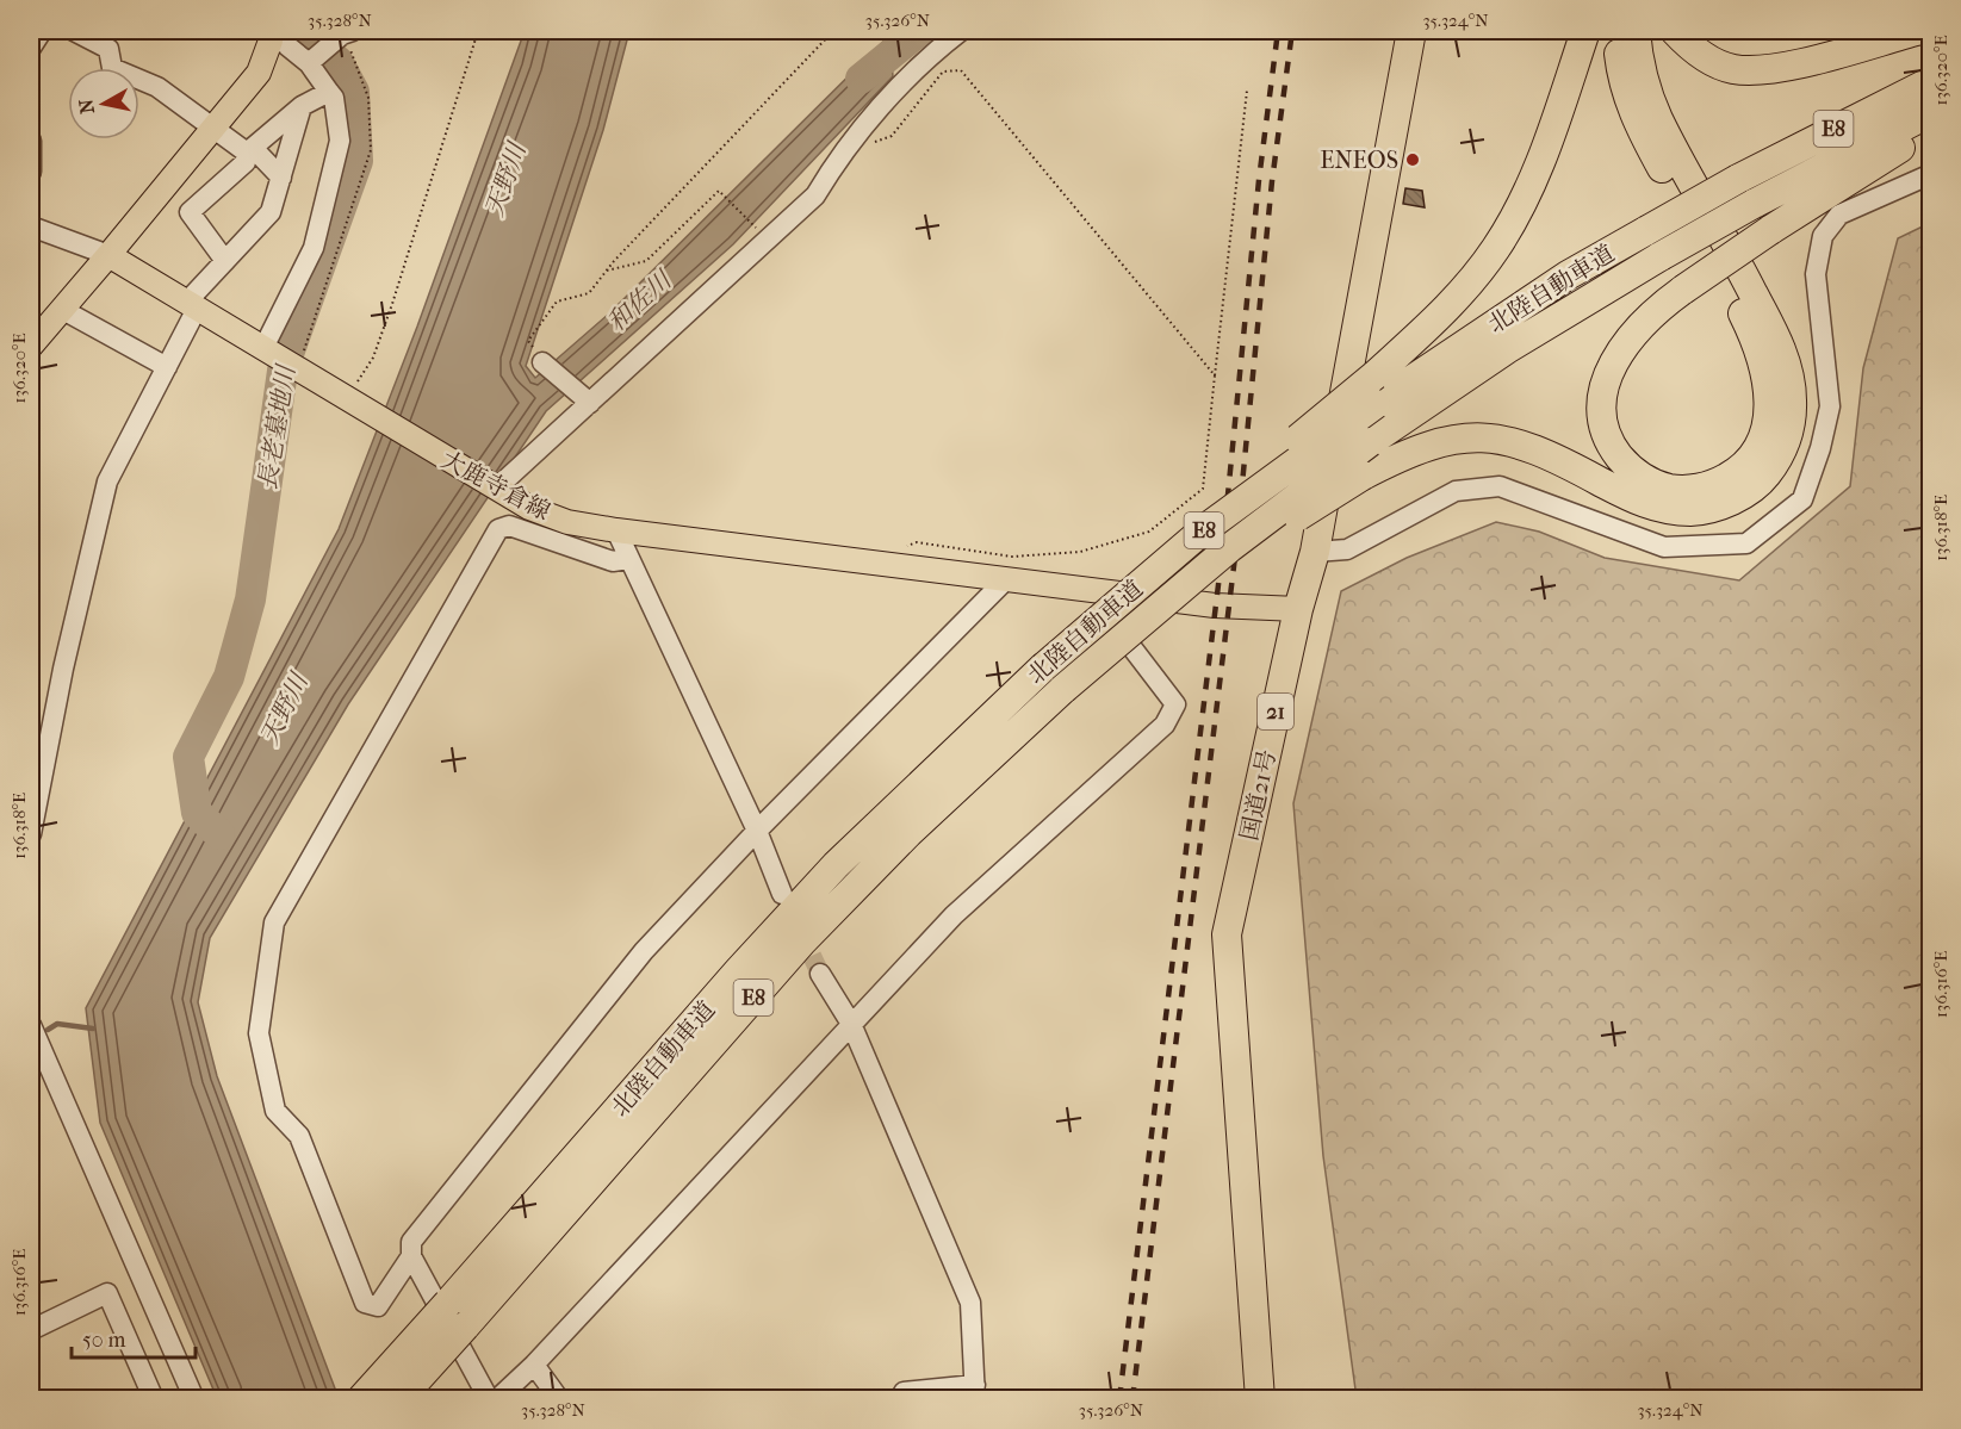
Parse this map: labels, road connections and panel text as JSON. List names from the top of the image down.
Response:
{
  "streets": {
    "highway": [
      "E8",
      "北陸自動車道",
      "21",
      "国道21号"
    ],
    "main road": ["大鹿寺倉線"]
  },
  "crossings": [
    ["大鹿寺倉線", "国道21号"]
  ],
  "water": ["天野川", "和佐川", "長老墓地川"],
  "places": ["ENEOS"],
  "scale_bar": "50 m",
  "north": "left",
  "coordinates": [
    "35.328°N",
    "35.326°N",
    "35.324°N",
    "136.320°E",
    "136.318°E",
    "136.316°E"
  ]
}
